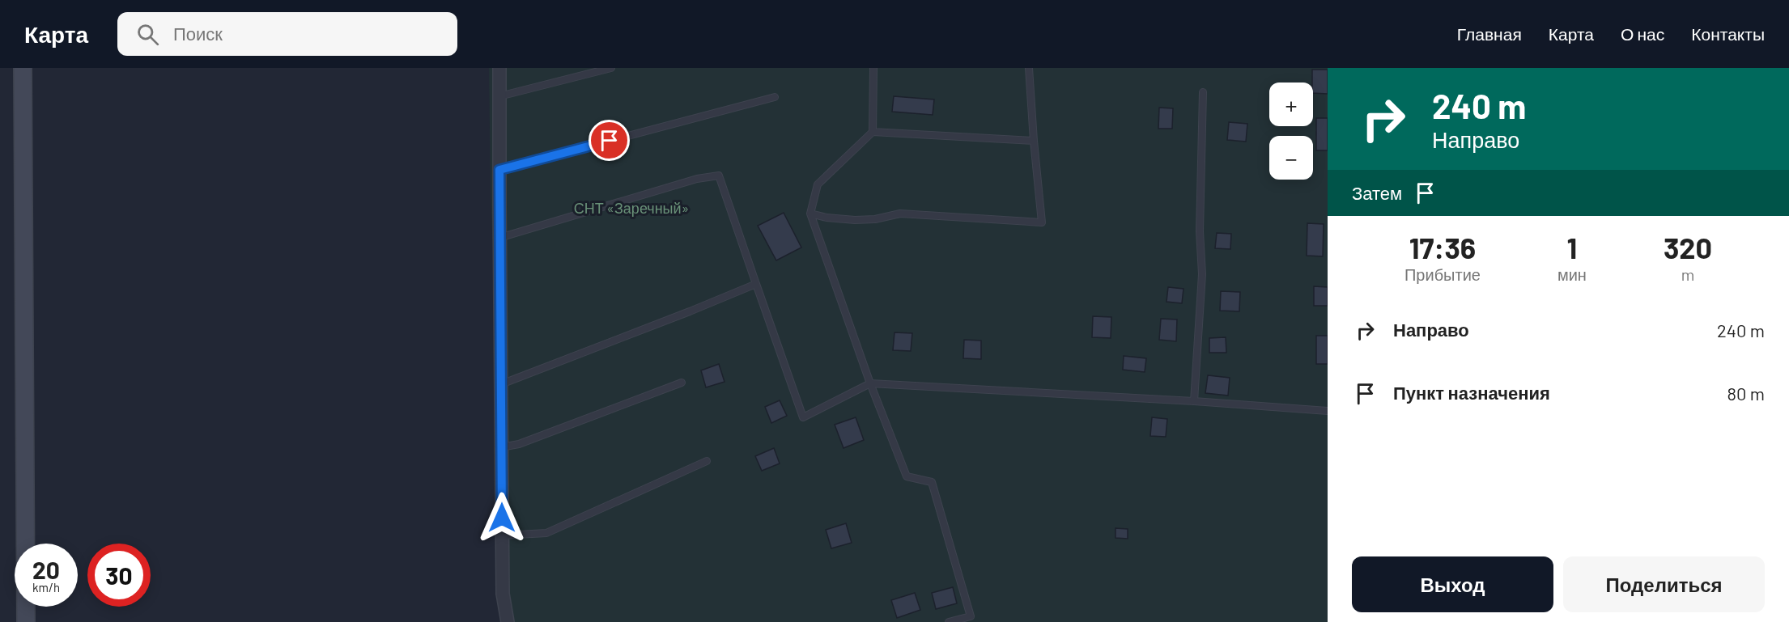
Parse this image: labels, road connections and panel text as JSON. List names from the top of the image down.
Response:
{
  "parks": ["СНТ «Заречный»"],
  "page": {
    "header": "Карта",
    "search": "Поиск",
    "nav": [
      "Главная",
      "Карта",
      "О нас",
      "Контакты"
    ],
    "turn": ["240 m", "Направо"],
    "map_buttons": ["+", "−"],
    "then": "Затем",
    "eta": [
      "17:36",
      "Прибытие",
      "1",
      "мин",
      "320",
      "m"
    ],
    "list": [
      {
        "name": "Направо",
        "value": "240 m"
      },
      {
        "name": "Пункт назначения",
        "value": "80 m"
      }
    ],
    "speed": "20 km/h",
    "limit": "30",
    "buttons": ["Выход", "Поделиться"]
  }
}
